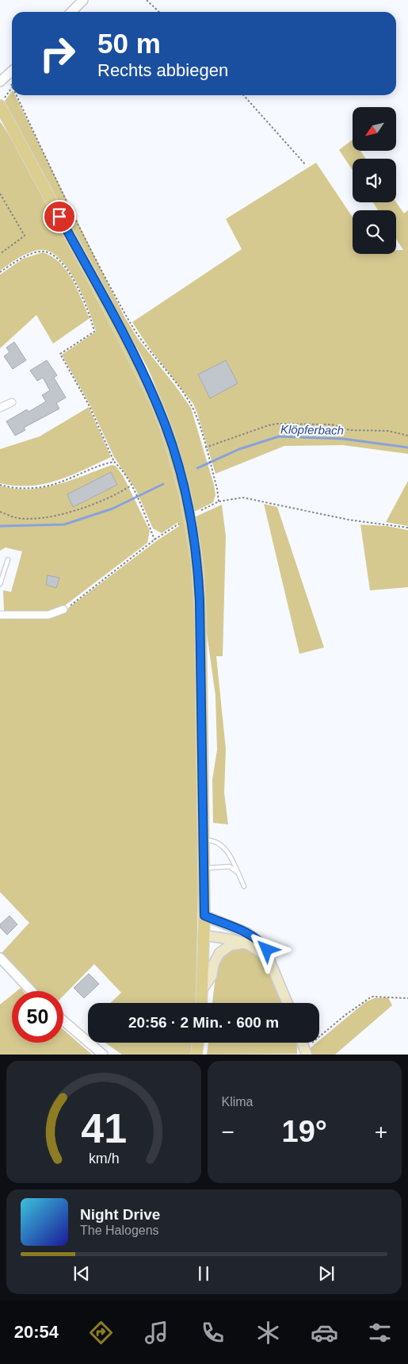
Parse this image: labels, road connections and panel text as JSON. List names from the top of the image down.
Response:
{
  "water": ["Klöpferbach"],
  "north": "bottom left",
  "page": {
    "turn": ["50 m", "Rechts abbiegen"],
    "limit": "50",
    "trip": "20:56 · 2 Min. · 600 m",
    "tile": "Klima",
    "heat": ["−", "19°", "+"],
    "song": ["Night Drive", "The Halogens"],
    "tabs": "20:54",
    "gauge": ["41", "km/h"]
  }
}
